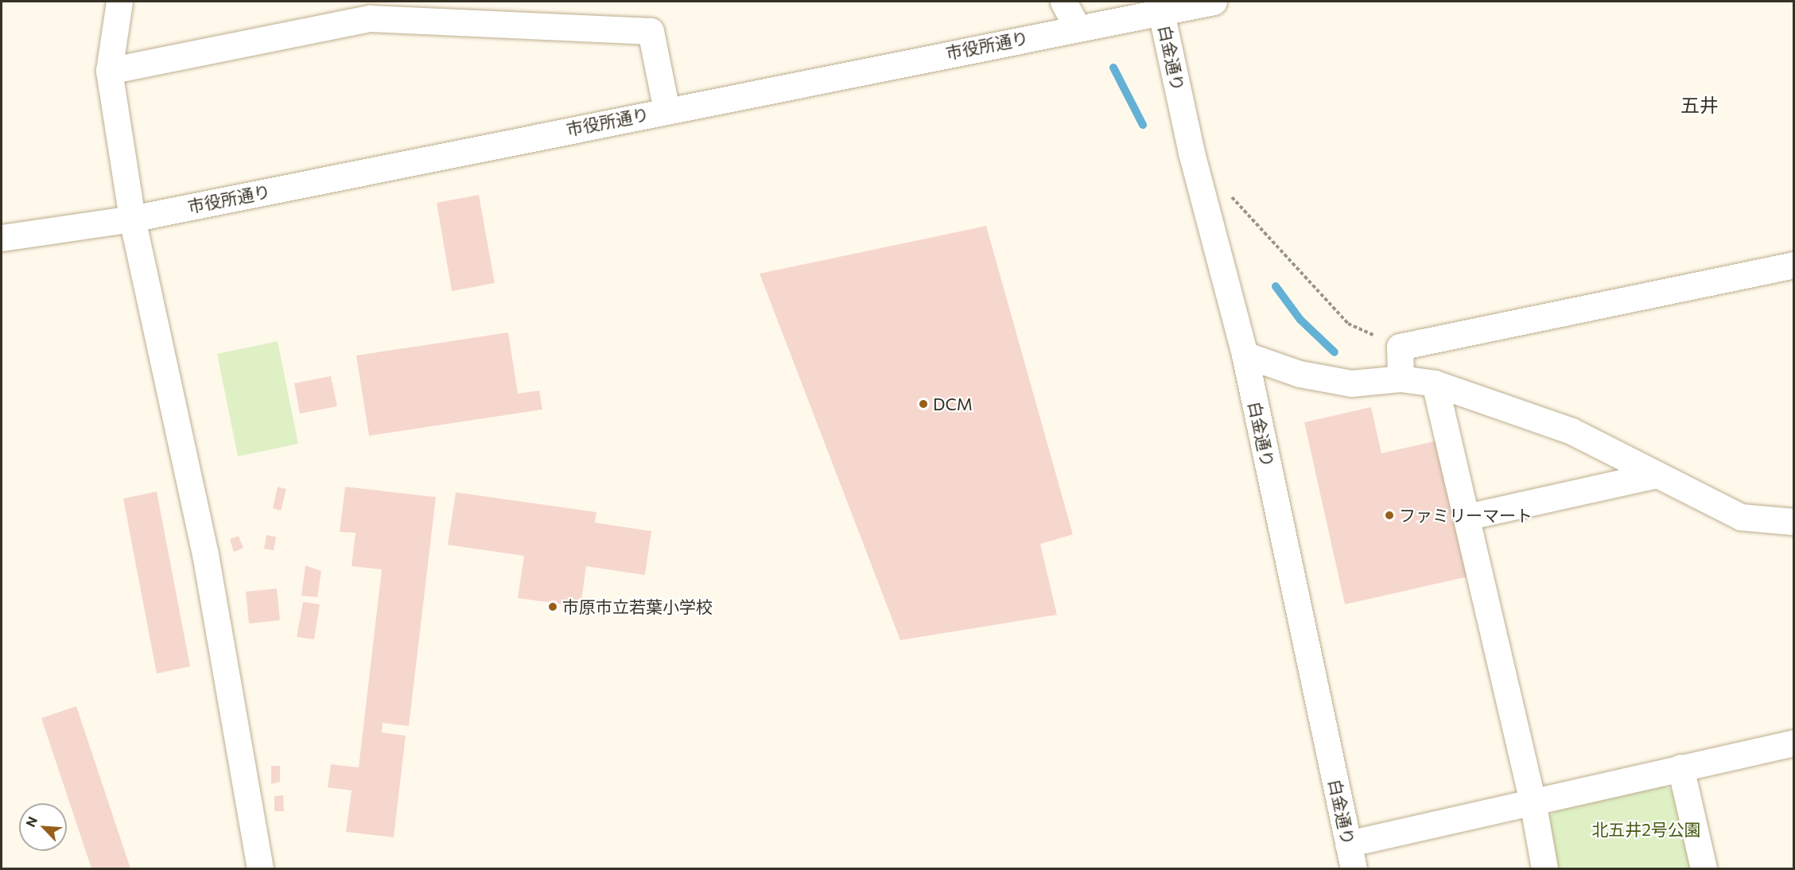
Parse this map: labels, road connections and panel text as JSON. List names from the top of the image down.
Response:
{
  "streets": {
    "street": ["市役所通り", "白金通り"]
  },
  "crossings": [
    ["市役所通り", "白金通り"]
  ],
  "districts": ["五井"],
  "parks": ["北五井2号公園"],
  "places": ["DCM", "ファミリーマート", "市原市立若葉小学校"],
  "north": "top left"
}
